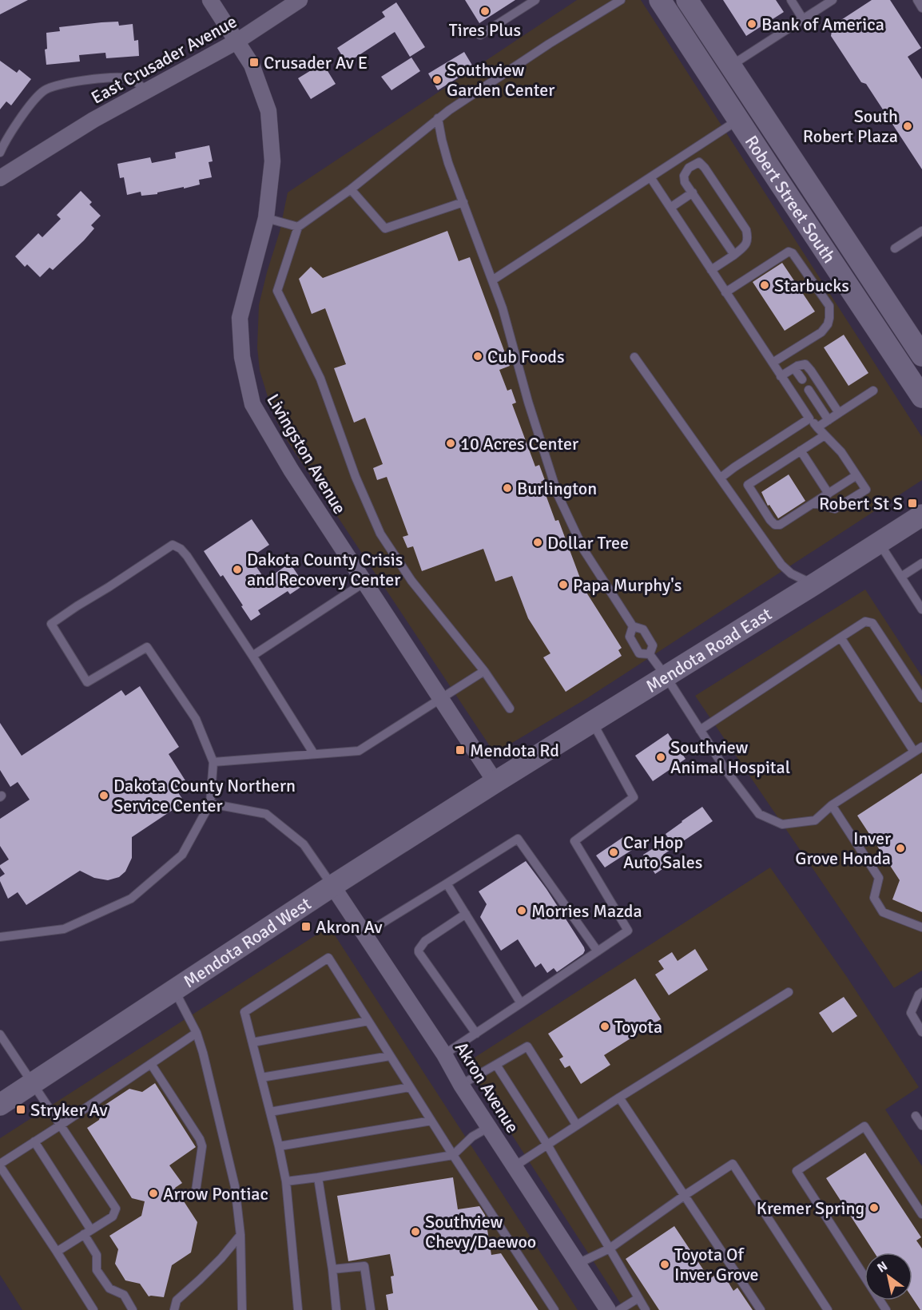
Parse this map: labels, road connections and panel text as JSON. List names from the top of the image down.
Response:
{
  "streets": {
    "street": [
      "East Crusader Avenue",
      "Robert Street South",
      "Livingston Avenue",
      "Mendota Road East",
      "Mendota Road West",
      "Akron Avenue"
    ]
  },
  "crossings": [
    ["East Crusader Avenue", "Livingston Avenue"],
    ["Livingston Avenue", "Mendota Road East"],
    ["Livingston Avenue", "Mendota Road West"],
    ["Mendota Road East", "Mendota Road West"],
    ["Mendota Road West", "Akron Avenue"]
  ],
  "places": {
    "other": [
      "Tires Plus",
      "Bank of America",
      "Southview Garden Center",
      "South Robert Plaza",
      "Starbucks",
      "Cub Foods",
      "10 Acres Center",
      "Burlington",
      "Dollar Tree",
      "Dakota County Crisis and Recovery Center",
      "Papa Murphy's",
      "Southview Animal Hospital",
      "Dakota County Northern Service Center",
      "Inver Grove Honda",
      "Car Hop Auto Sales",
      "Morries Mazda",
      "Toyota",
      "Arrow Pontiac",
      "Kremer Spring",
      "Southview Chevy/Daewoo",
      "Toyota Of Inver Grove"
    ],
    "transit": [
      "Crusader Av E",
      "Robert St S",
      "Mendota Rd",
      "Akron Av",
      "Stryker Av"
    ]
  },
  "north": "top left"
}
